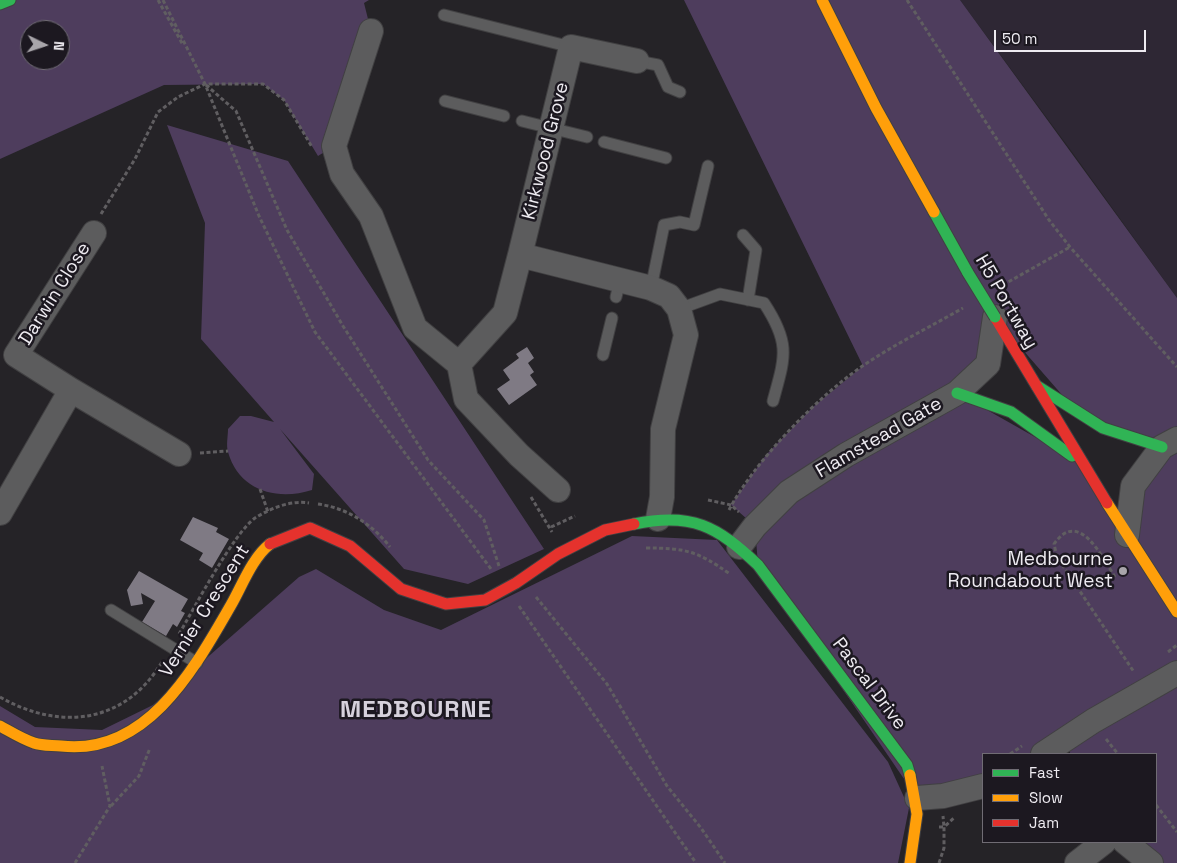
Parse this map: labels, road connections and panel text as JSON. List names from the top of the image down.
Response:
{
  "streets": {
    "street": [
      "Kirkwood Grove",
      "Darwin Close",
      "H5 Portway",
      "Flamstead Gate",
      "Vernier Crescent",
      "Pascal Drive"
    ]
  },
  "crossings": [
    ["H5 Portway", "Flamstead Gate"],
    ["Flamstead Gate", "Vernier Crescent"],
    ["Flamstead Gate", "Pascal Drive"],
    ["Vernier Crescent", "Pascal Drive"]
  ],
  "districts": ["MEDBOURNE"],
  "places": ["Medbourne Roundabout West"],
  "legend": ["Fast", "Slow", "Jam"],
  "scale_bar": "50 m",
  "north": "right"
}
